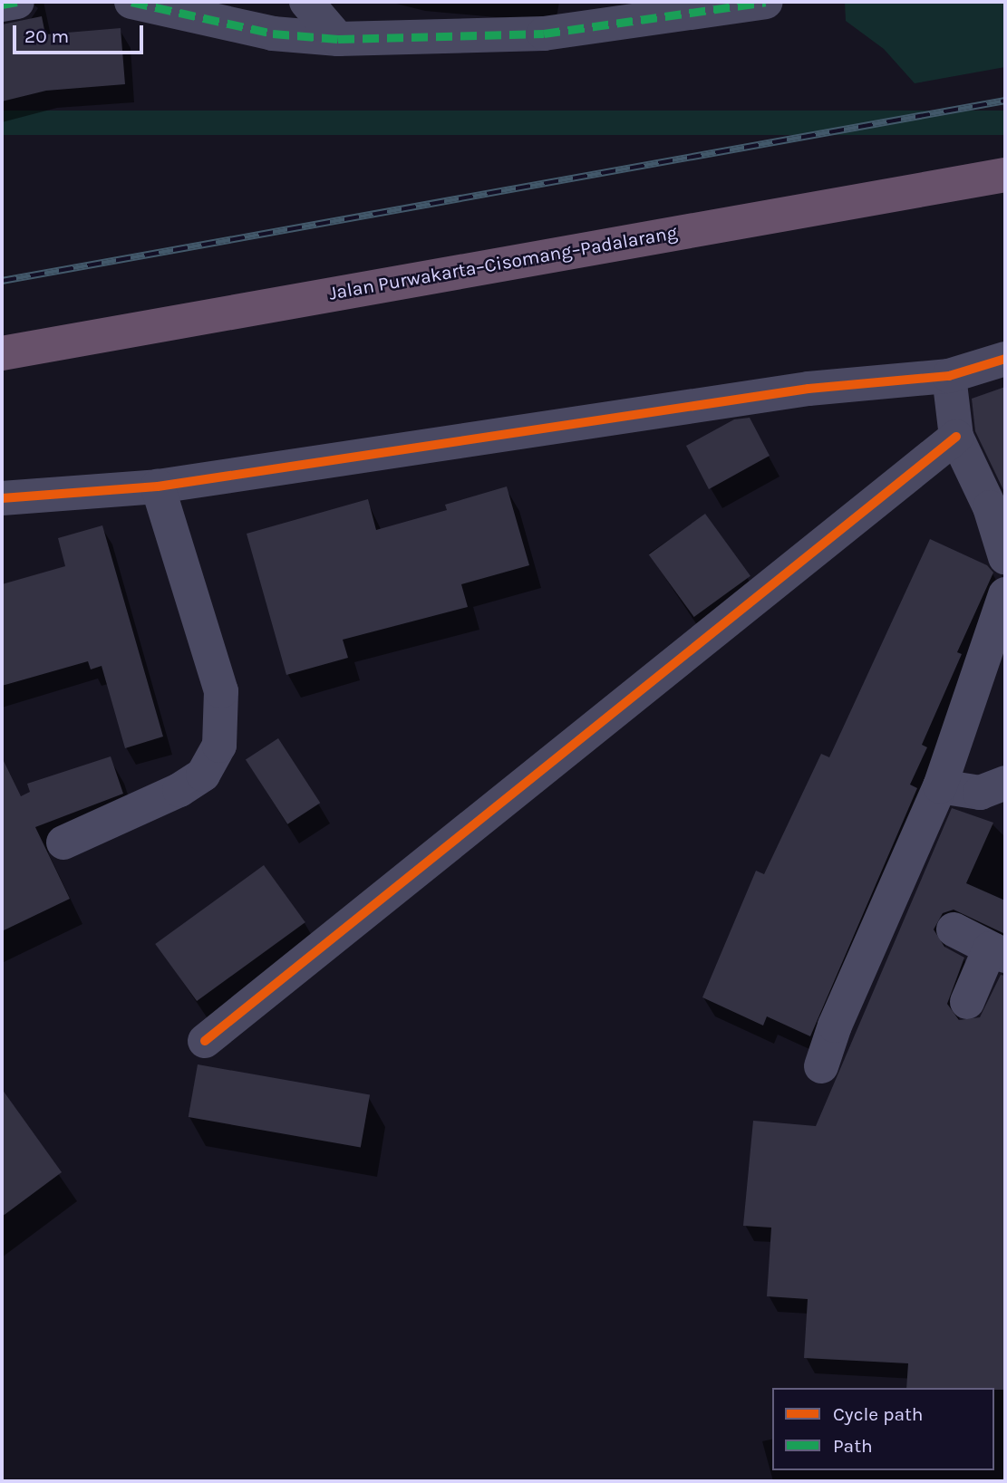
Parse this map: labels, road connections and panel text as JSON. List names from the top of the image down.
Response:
{
  "streets": {
    "highway": ["Jalan Purwakarta–Cisomang–Padalarang"]
  },
  "legend": ["Cycle path", "Path"],
  "scale_bar": "20 m"
}
